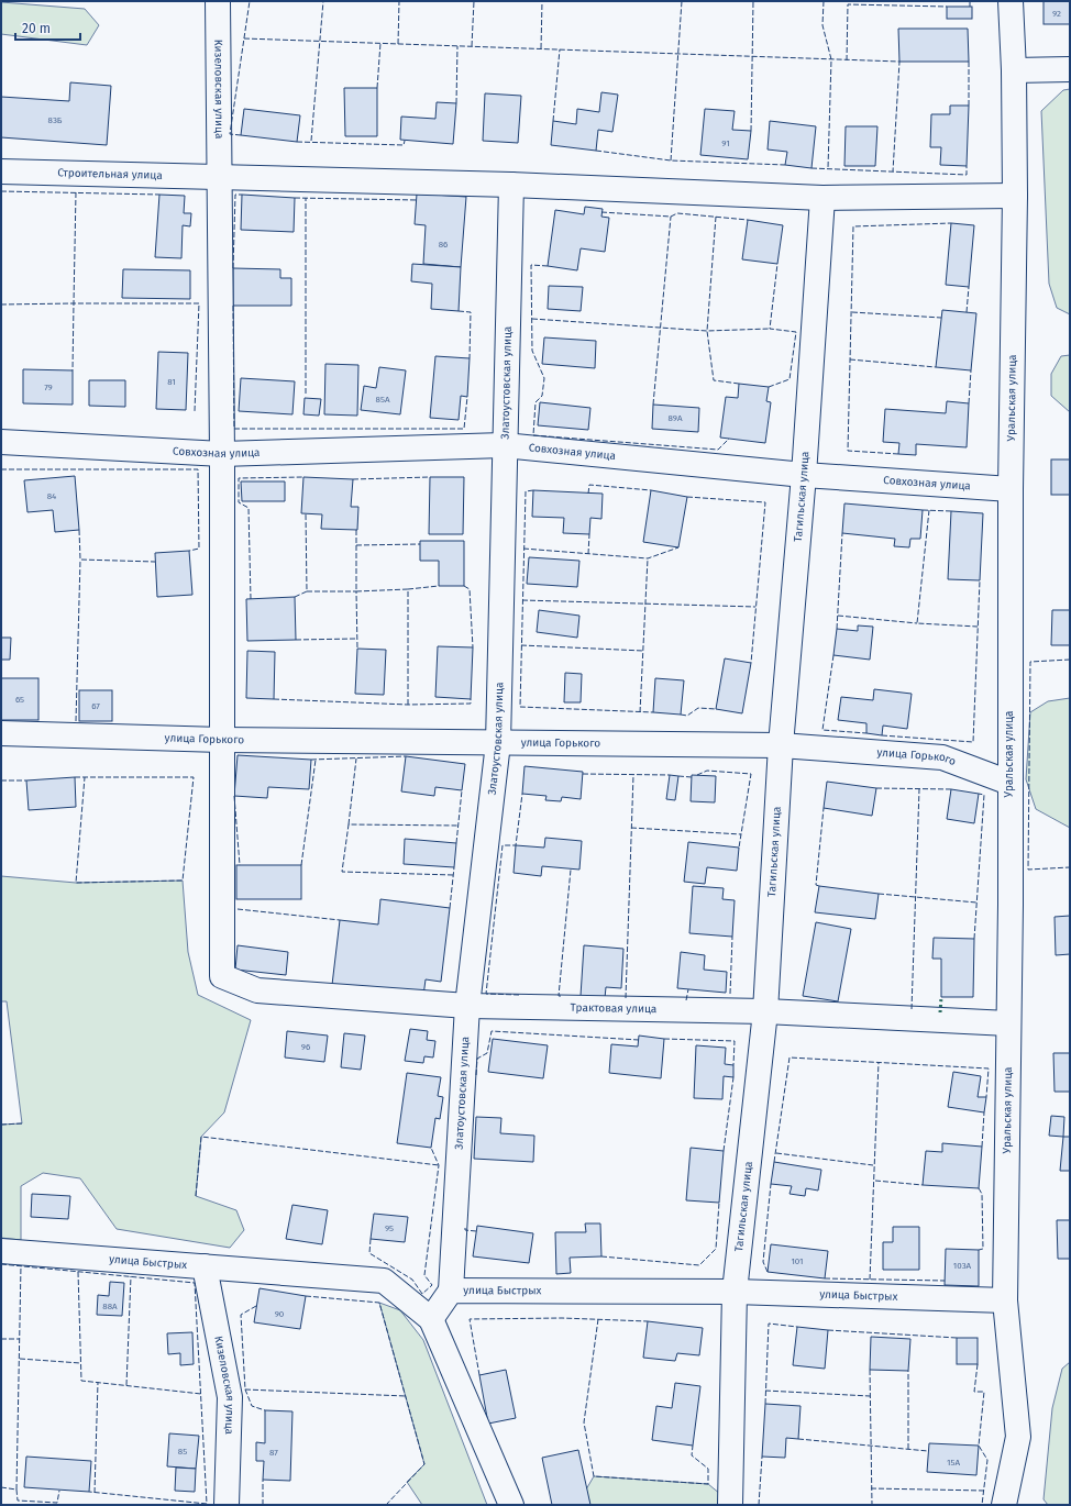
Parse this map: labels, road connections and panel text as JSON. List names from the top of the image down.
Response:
{
  "streets": {
    "street": [
      "Кизеловская улица",
      "Строительная улица",
      "Златоустовская улица",
      "Уральская улица",
      "Совхозная улица",
      "Тагильская улица",
      "улица Горького",
      "Трактовая улица",
      "улица Быстрых"
    ]
  },
  "crossings": [
    ["Кизеловская улица", "Строительная улица"],
    ["Кизеловская улица", "Совхозная улица"],
    ["Кизеловская улица", "улица Горького"],
    ["Кизеловская улица", "Трактовая улица"],
    ["Кизеловская улица", "улица Быстрых"],
    ["Строительная улица", "Златоустовская улица"],
    ["Строительная улица", "Уральская улица"],
    ["Строительная улица", "Тагильская улица"],
    ["Златоустовская улица", "Совхозная улица"],
    ["Златоустовская улица", "улица Горького"],
    ["Златоустовская улица", "Трактовая улица"],
    ["Златоустовская улица", "улица Быстрых"],
    ["Уральская улица", "Совхозная улица"],
    ["Уральская улица", "улица Горького"],
    ["Уральская улица", "Трактовая улица"],
    ["Уральская улица", "улица Быстрых"],
    ["Совхозная улица", "Тагильская улица"],
    ["Тагильская улица", "улица Горького"],
    ["Тагильская улица", "Трактовая улица"],
    ["Тагильская улица", "улица Быстрых"]
  ],
  "house_numbers": [
    "92",
    "83Б",
    "91",
    "86",
    "81",
    "79",
    "85А",
    "89А",
    "84",
    "65",
    "67",
    "96",
    "95",
    "101",
    "103А",
    "88А",
    "90",
    "85",
    "87",
    "15А"
  ],
  "scale_bar": "20 m"
}
